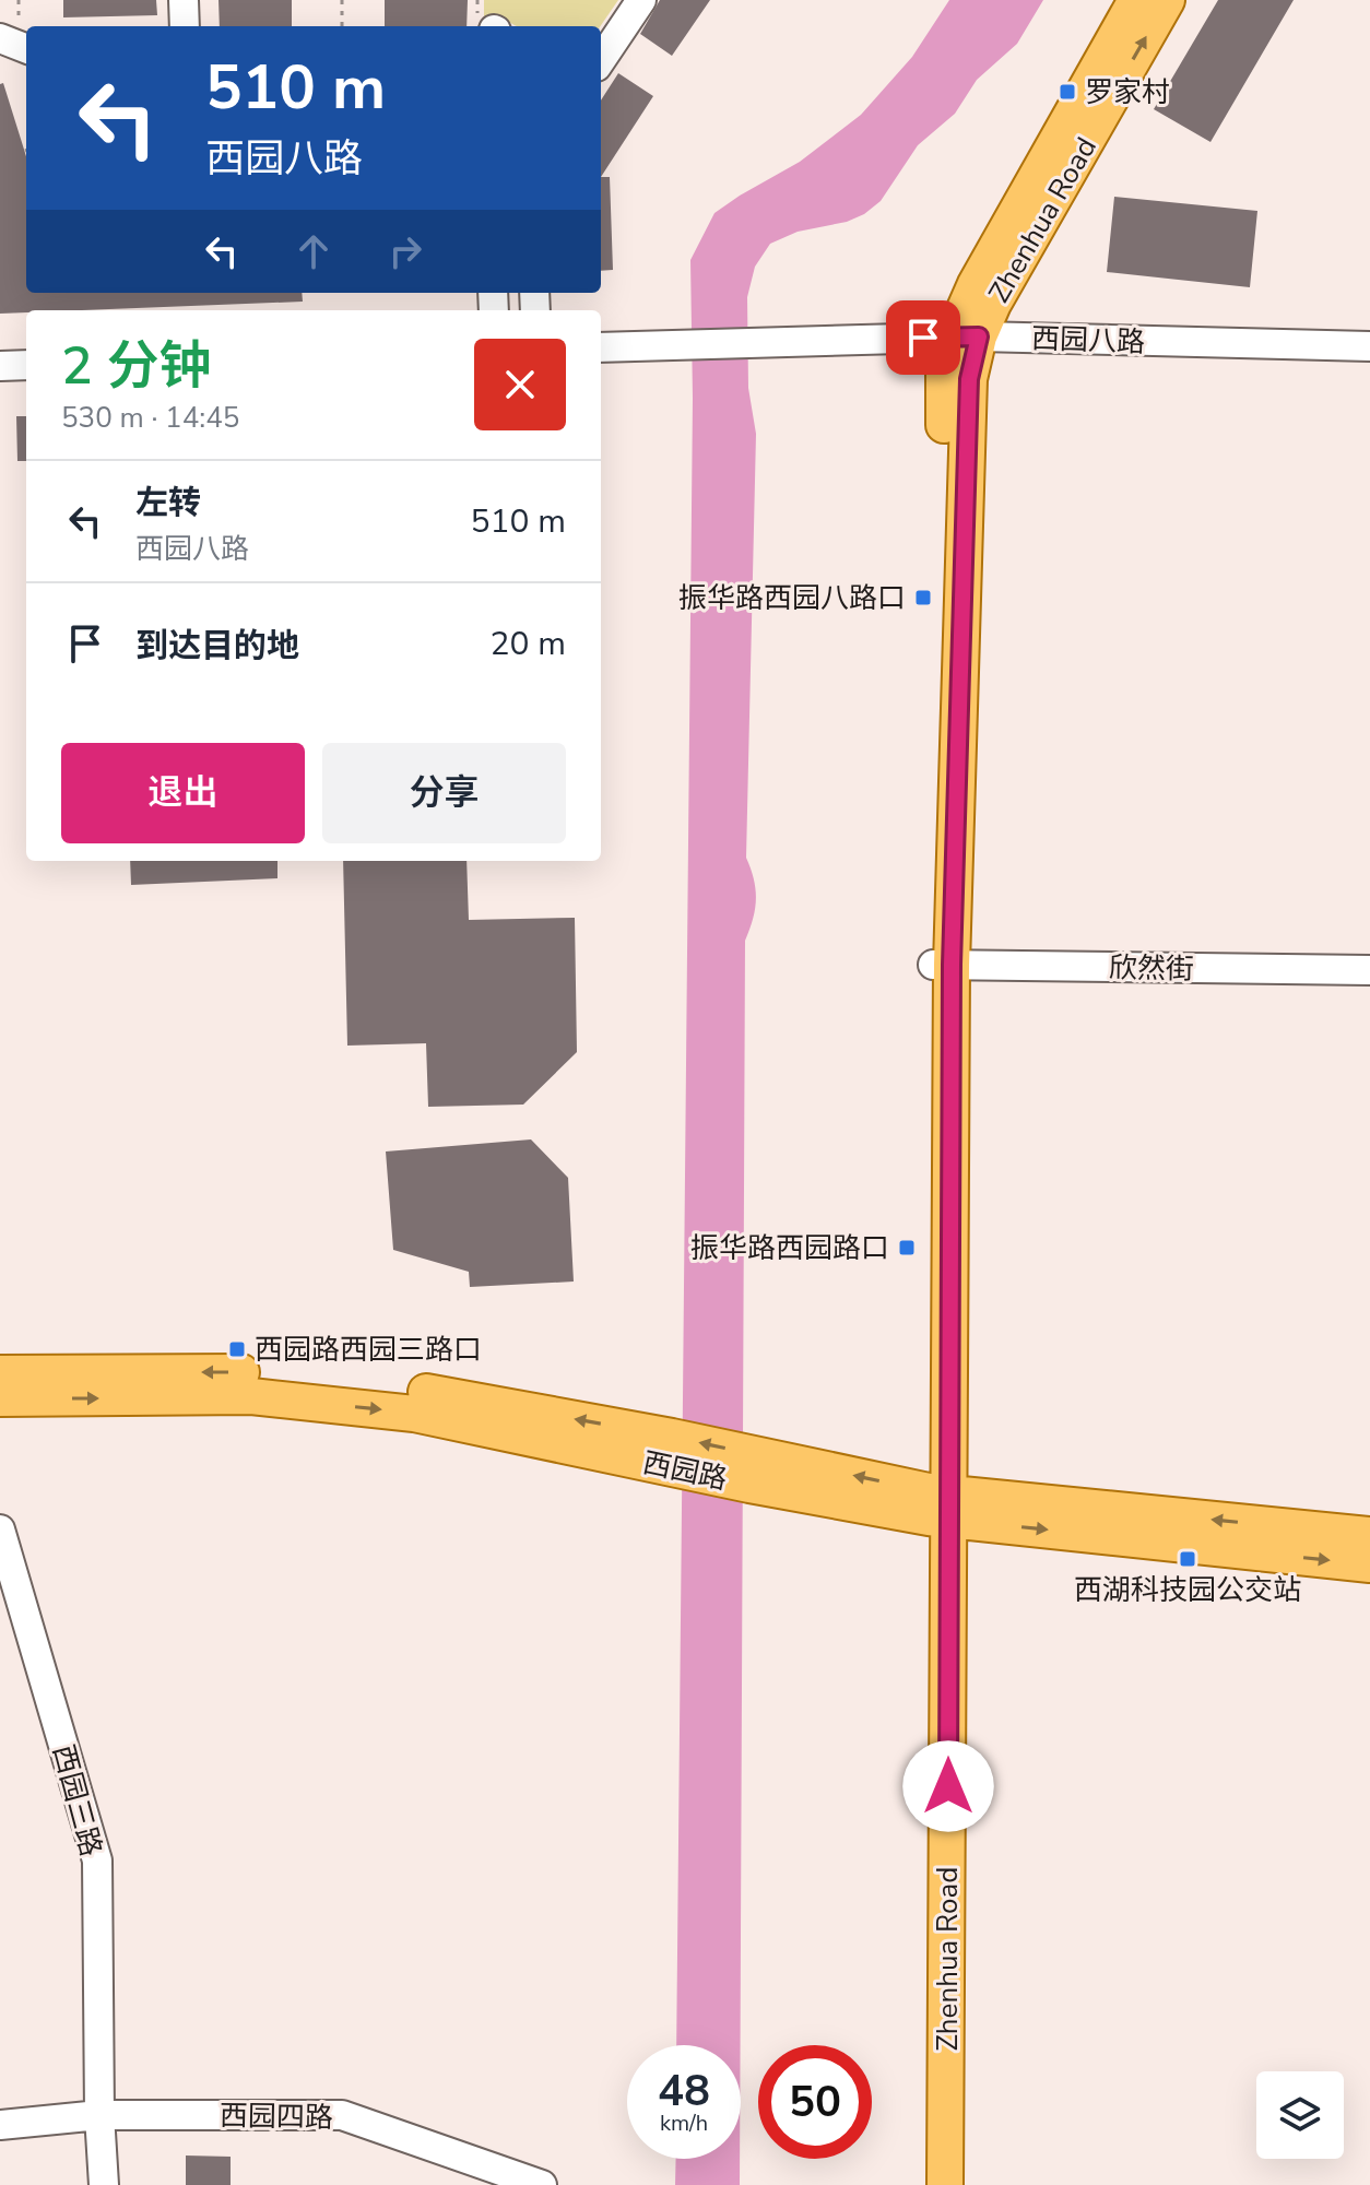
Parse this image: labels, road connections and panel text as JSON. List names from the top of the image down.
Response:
{
  "streets": {
    "main road": ["Zhenhua Road", "西园路"],
    "street": [
      "西园八路",
      "欣然街",
      "西园三路",
      "西园四路"
    ]
  },
  "crossings": [
    ["Zhenhua Road", "西园八路"],
    ["Zhenhua Road", "欣然街"],
    ["Zhenhua Road", "西园路"],
    ["西园三路", "西园四路"]
  ],
  "places": {
    "transit": [
      "罗家村",
      "振华路西园八路口",
      "振华路西园路口",
      "西园路西园三路口",
      "西湖科技园公交站"
    ]
  },
  "page": {
    "turn": ["510 m", "西园八路"],
    "heading": ["2 分钟", "530 m · 14:45"],
    "list": [
      {
        "name": "左转",
        "note": "西园八路",
        "value": "510 m"
      },
      {
        "name": "到达目的地",
        "value": "20 m"
      }
    ],
    "buttons": ["退出", "分享"],
    "speed": "48 km/h",
    "limit": "50"
  }
}
